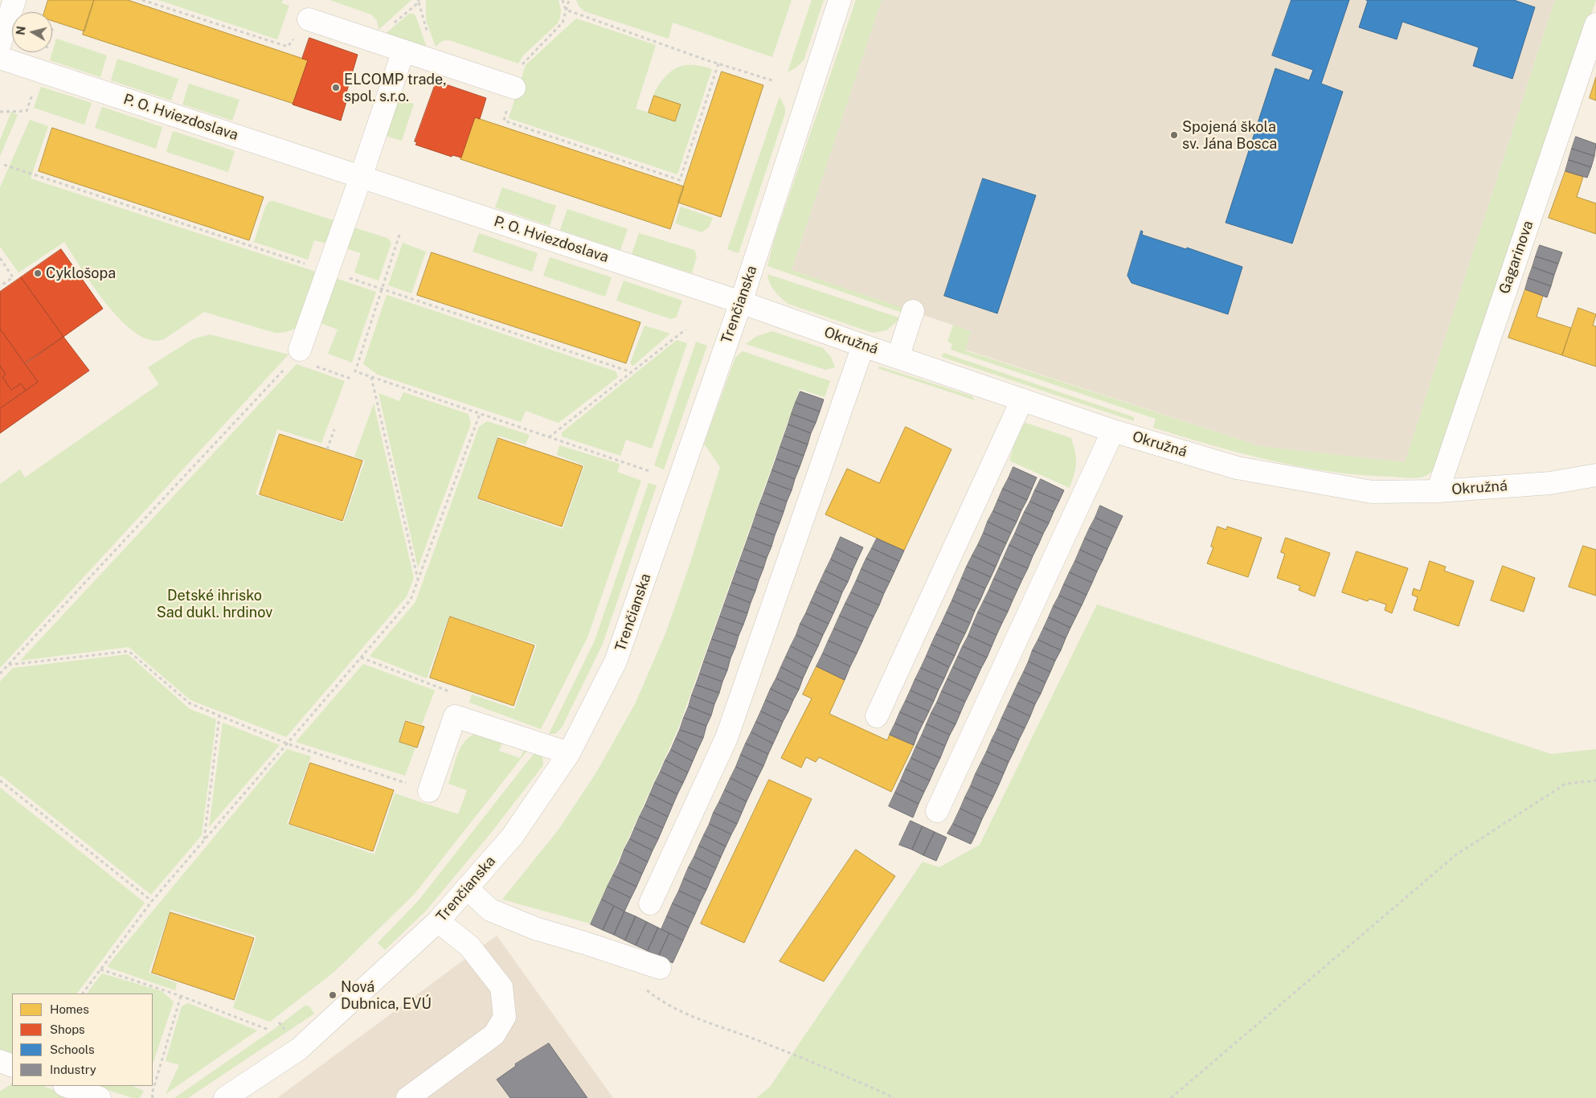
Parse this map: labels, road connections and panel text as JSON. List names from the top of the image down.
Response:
{
  "streets": {
    "street": [
      "P. O. Hviezdoslava",
      "Gagarinova",
      "Trenčianska",
      "Okružná"
    ]
  },
  "crossings": [
    ["P. O. Hviezdoslava", "Trenčianska"],
    ["P. O. Hviezdoslava", "Okružná"],
    ["Gagarinova", "Okružná"],
    ["Trenčianska", "Okružná"]
  ],
  "parks": ["Detské ihrisko Sad dukl. hrdinov"],
  "places": [
    "ELCOMP trade, spol. s.r.o.",
    "Spojená škola sv. Jána Bosca",
    "Cyklošopa",
    "Nová Dubnica, EVÚ"
  ],
  "legend": [
    "Homes",
    "Shops",
    "Schools",
    "Industry"
  ],
  "north": "left"
}
